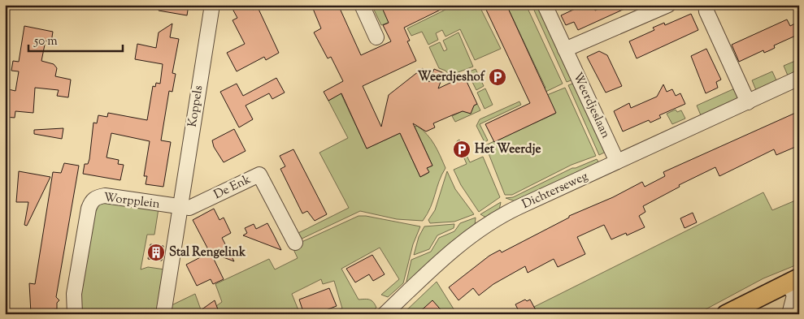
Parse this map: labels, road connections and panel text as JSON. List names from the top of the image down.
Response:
{
  "streets": {
    "street": [
      "Weerdjeslaan",
      "Koppels",
      "De Enk",
      "Dichterseweg",
      "Worpplein"
    ]
  },
  "crossings": [
    ["Weerdjeslaan", "Dichterseweg"],
    ["Koppels", "De Enk"],
    ["Koppels", "Worpplein"],
    ["De Enk", "Worpplein"]
  ],
  "places": {
    "parking": ["Weerdjeshof", "Het Weerdje"],
    "building": ["Stal Rengelink"]
  },
  "scale_bar": "50 m"
}
